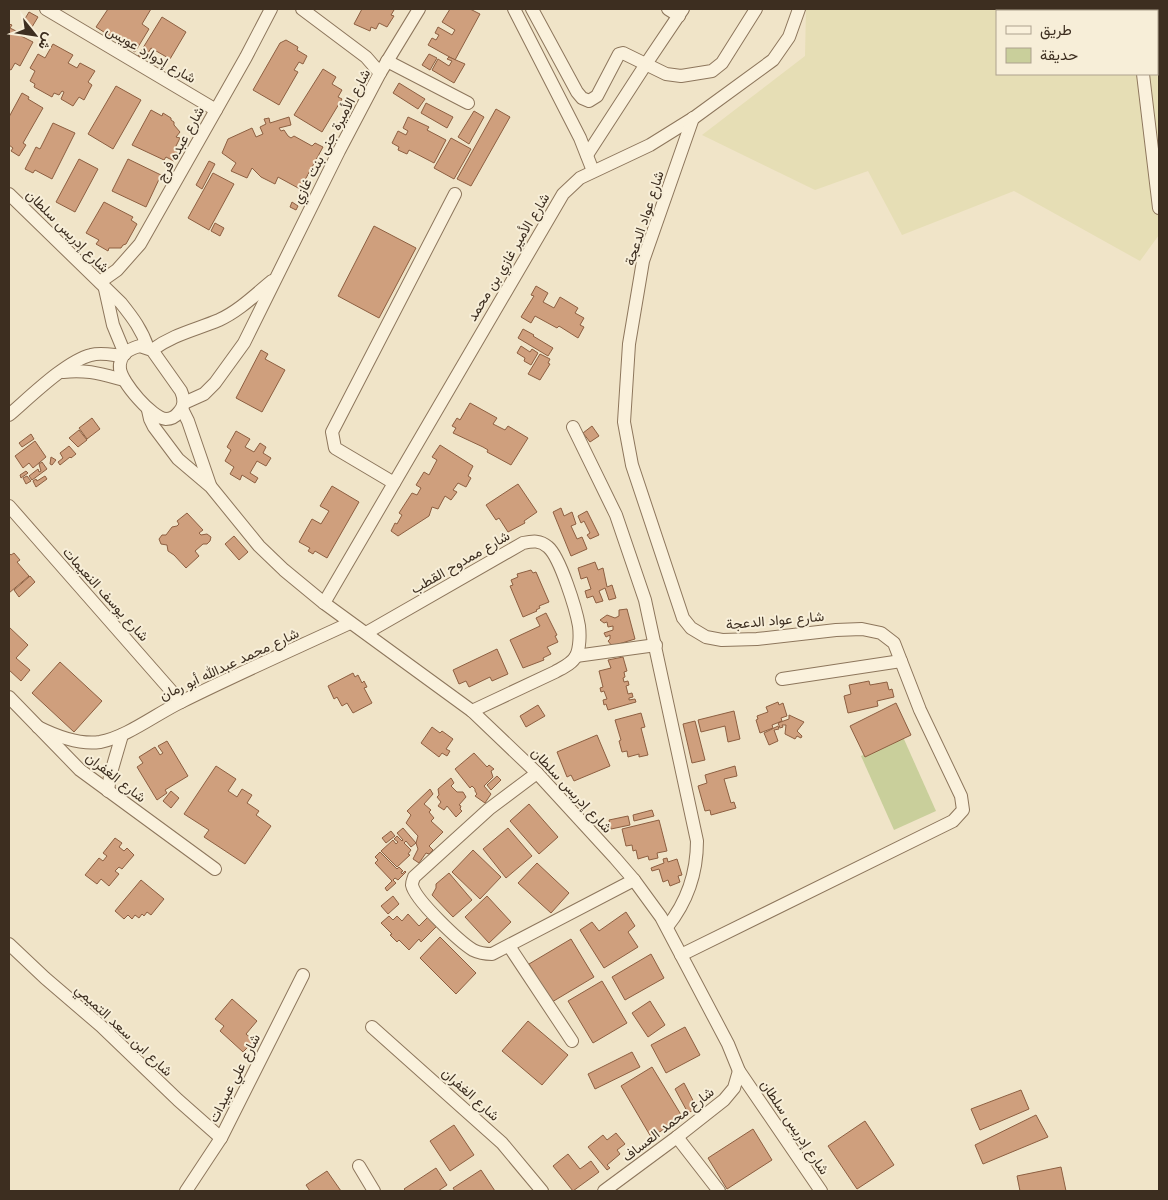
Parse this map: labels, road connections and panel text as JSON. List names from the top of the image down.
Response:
{
  "streets": {
    "street": [
      "شارع إدوارد عويس",
      "شارع الأميرة جنى بنت غازي",
      "شارع عبده فرج",
      "شارع عواد الدعجة",
      "شارع إدريس سلطان",
      "شارع الأمير غازي بن محمد",
      "شارع ممدوح القطب",
      "شارع يوسف النعيمات",
      "شارع محمد عبدالله أبو رمان",
      "شارع الغفران",
      "شارع ابن سعد التميمي",
      "شارع علي عبيدات",
      "شارع محمد العساف"
    ]
  },
  "crossings": [
    ["شارع إدوارد عويس", "شارع عبده فرج"],
    ["شارع الأميرة جنى بنت غازي", "شارع إدريس سلطان"],
    ["شارع عبده فرج", "شارع إدريس سلطان"],
    ["شارع عواد الدعجة", "شارع إدريس سلطان"],
    ["شارع عواد الدعجة", "شارع الأمير غازي بن محمد"],
    ["شارع إدريس سلطان", "شارع الأمير غازي بن محمد"],
    ["شارع إدريس سلطان", "شارع ممدوح القطب"],
    ["شارع إدريس سلطان", "شارع محمد عبدالله أبو رمان"],
    ["شارع إدريس سلطان", "شارع محمد العساف"],
    ["شارع يوسف النعيمات", "شارع محمد عبدالله أبو رمان"],
    ["شارع محمد عبدالله أبو رمان", "شارع الغفران"],
    ["شارع ابن سعد التميمي", "شارع علي عبيدات"]
  ],
  "legend": ["طريق", "حديقة"],
  "north": "bottom right"
}
